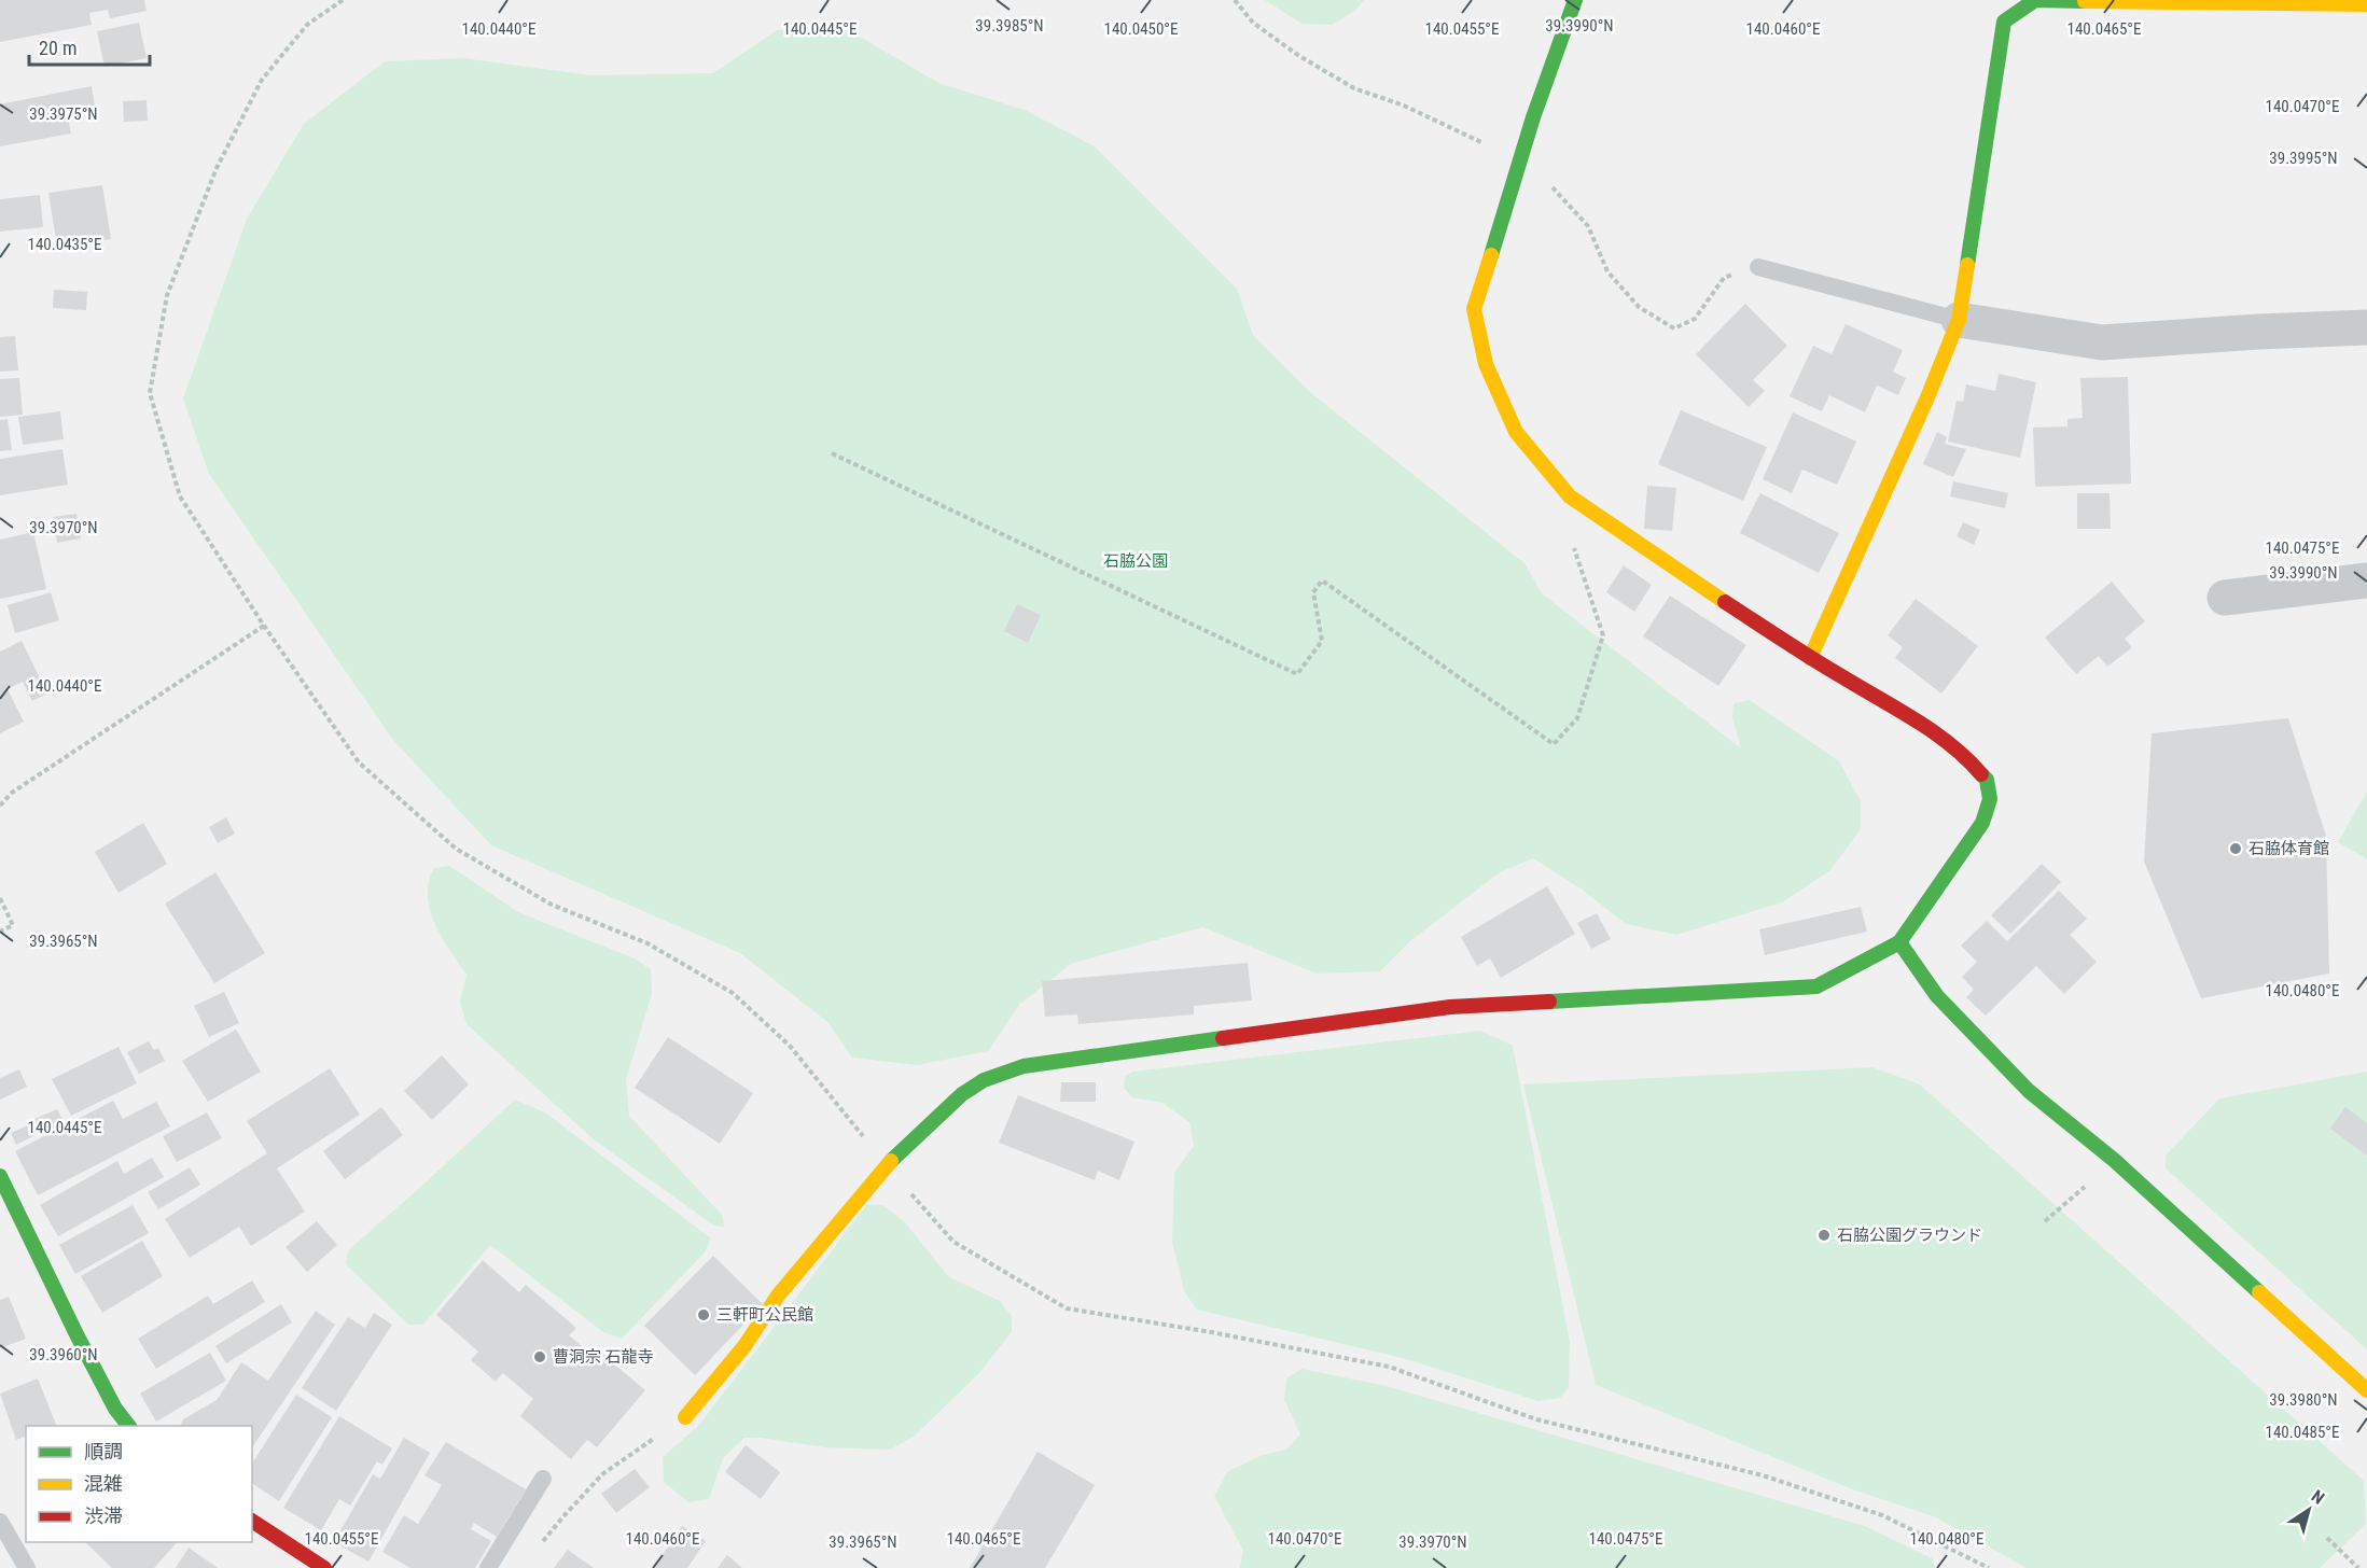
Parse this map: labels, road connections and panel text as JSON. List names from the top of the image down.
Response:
{
  "parks": ["石脇公園"],
  "places": [
    "石脇体育館",
    "石脇公園グラウンド",
    "三軒町公民館",
    "曹洞宗 石龍寺"
  ],
  "legend": ["順調", "混雑", "渋滞"],
  "scale_bar": "20 m",
  "north": "top right",
  "coordinates": [
    "39.3990°N",
    "39.3985°N",
    "140.0445°E",
    "140.0450°E",
    "140.0455°E",
    "140.0460°E",
    "140.0465°E",
    "140.0440°E",
    "140.0470°E",
    "39.3975°N",
    "39.3995°N",
    "140.0435°E",
    "39.3970°N",
    "140.0475°E",
    "39.3965°N",
    "140.0480°E",
    "39.3960°N",
    "39.3980°N",
    "140.0485°E"
  ]
}
